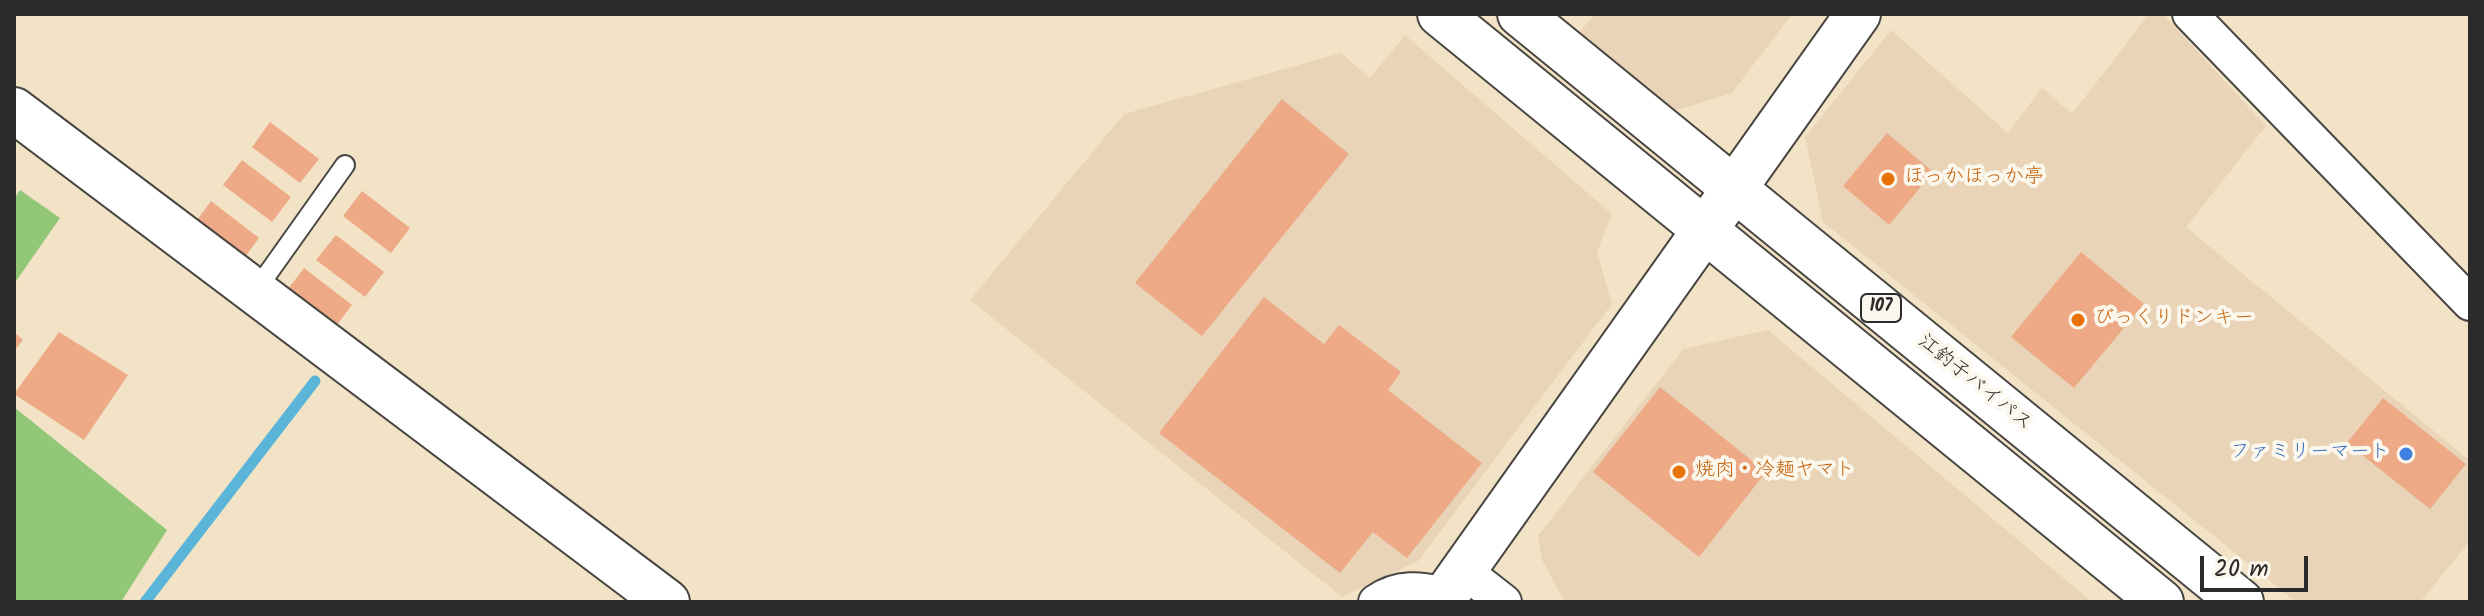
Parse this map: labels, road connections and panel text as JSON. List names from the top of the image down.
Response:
{
  "streets": {
    "main road": ["107", "江釣子バイパス"]
  },
  "places": [
    "ほっかほっか亭",
    "びっくりドンキー",
    "ファミリーマート",
    "焼肉・冷麺ヤマト"
  ],
  "scale_bar": "20 m"
}
